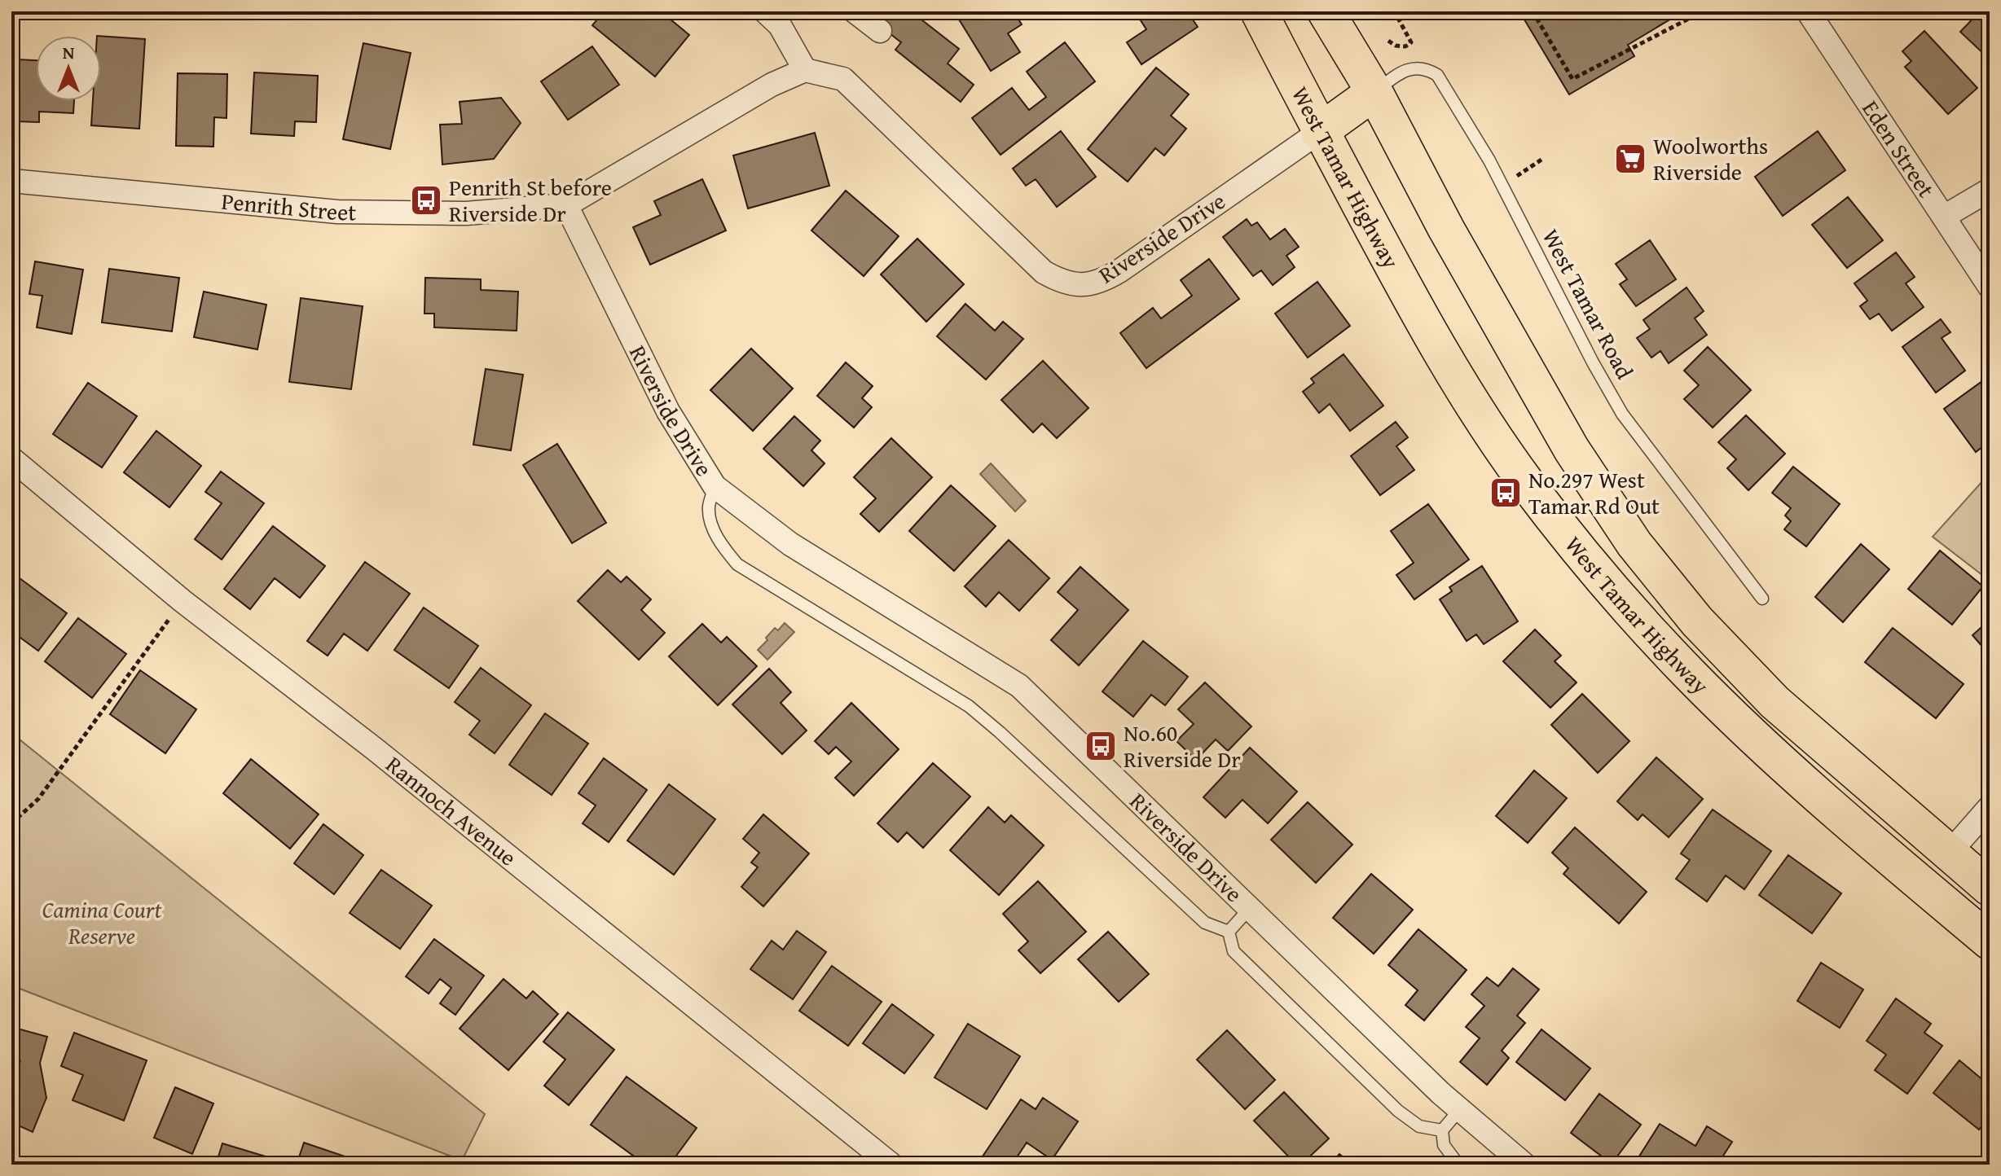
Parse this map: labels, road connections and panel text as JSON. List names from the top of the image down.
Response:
{
  "streets": {
    "highway": ["West Tamar Highway"],
    "street": [
      "Eden Street",
      "Penrith Street",
      "Riverside Drive",
      "Rannoch Avenue"
    ],
    "lane": ["West Tamar Road"]
  },
  "crossings": [
    ["West Tamar Highway", "Riverside Drive"],
    ["West Tamar Highway", "West Tamar Road"],
    ["Penrith Street", "Riverside Drive"]
  ],
  "parks": ["Camina Court Reserve"],
  "places": {
    "supermarket": ["Woolworths Riverside"],
    "bus stop": ["Penrith St before Riverside Dr", "No.297 West Tamar Rd Out", "No.60 Riverside Dr"]
  },
  "north": "top"
}
